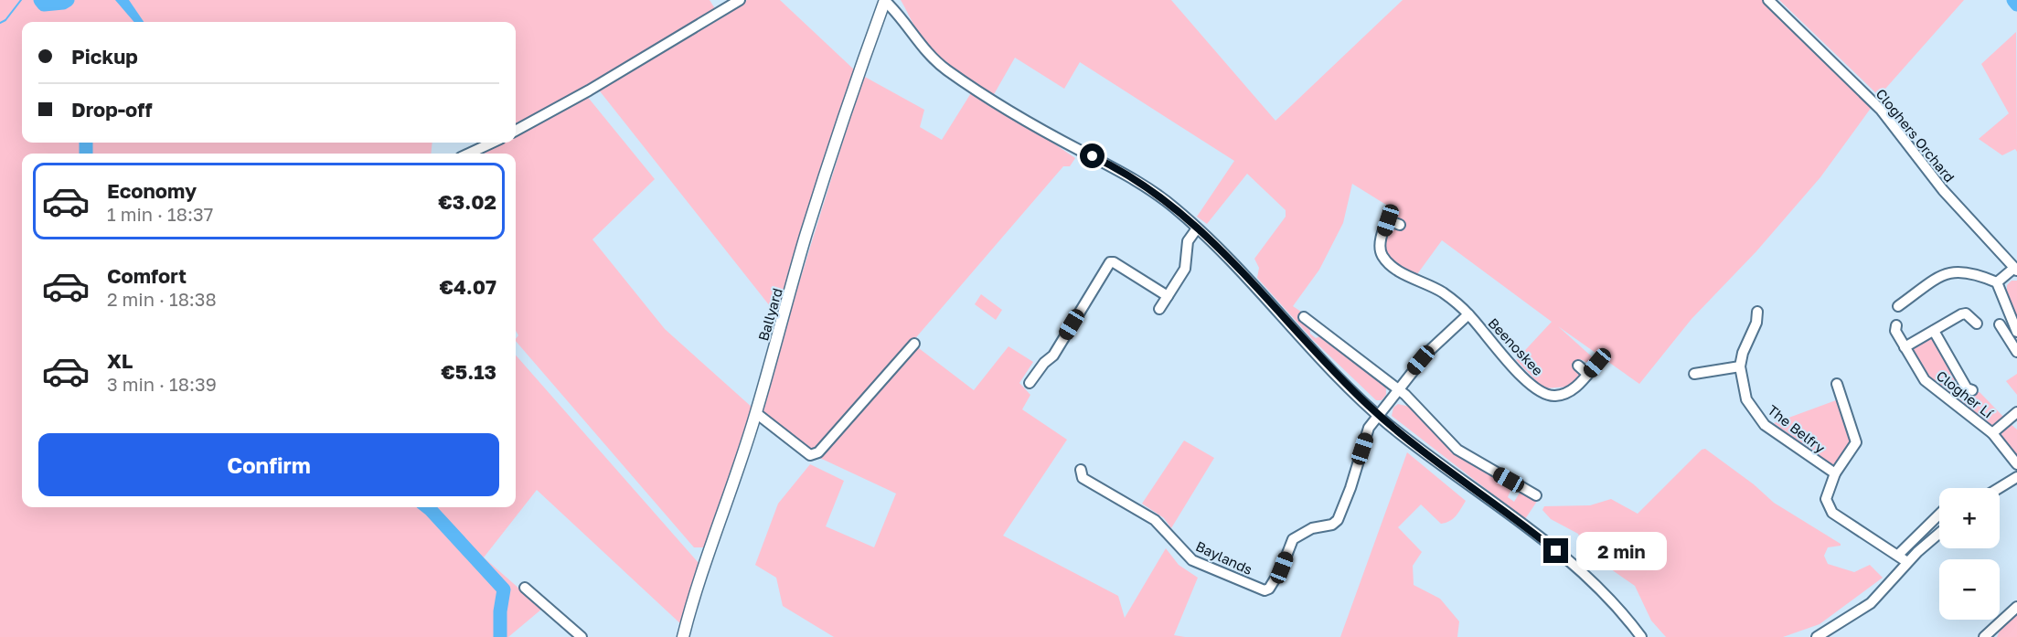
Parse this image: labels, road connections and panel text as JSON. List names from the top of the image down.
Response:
{
  "streets": {
    "street": [
      "Cloghers Orchard",
      "Ballyard",
      "Beenoskee",
      "Clogher Lí",
      "The Belfry",
      "Baylands"
    ]
  },
  "crossings": [
    ["Beenoskee", "Baylands"]
  ],
  "page": {
    "banner": ["Pickup", "Drop-off"],
    "list": [
      {
        "name": "Economy",
        "note": "1 min · 18:37",
        "value": "€3.02"
      },
      {
        "name": "Comfort",
        "note": "2 min · 18:38",
        "value": "€4.07"
      },
      {
        "name": "XL",
        "note": "3 min · 18:39",
        "value": "€5.13"
      }
    ],
    "buttons": "Confirm",
    "map_buttons": ["+", "−"],
    "bubble": "2 min"
  }
}
